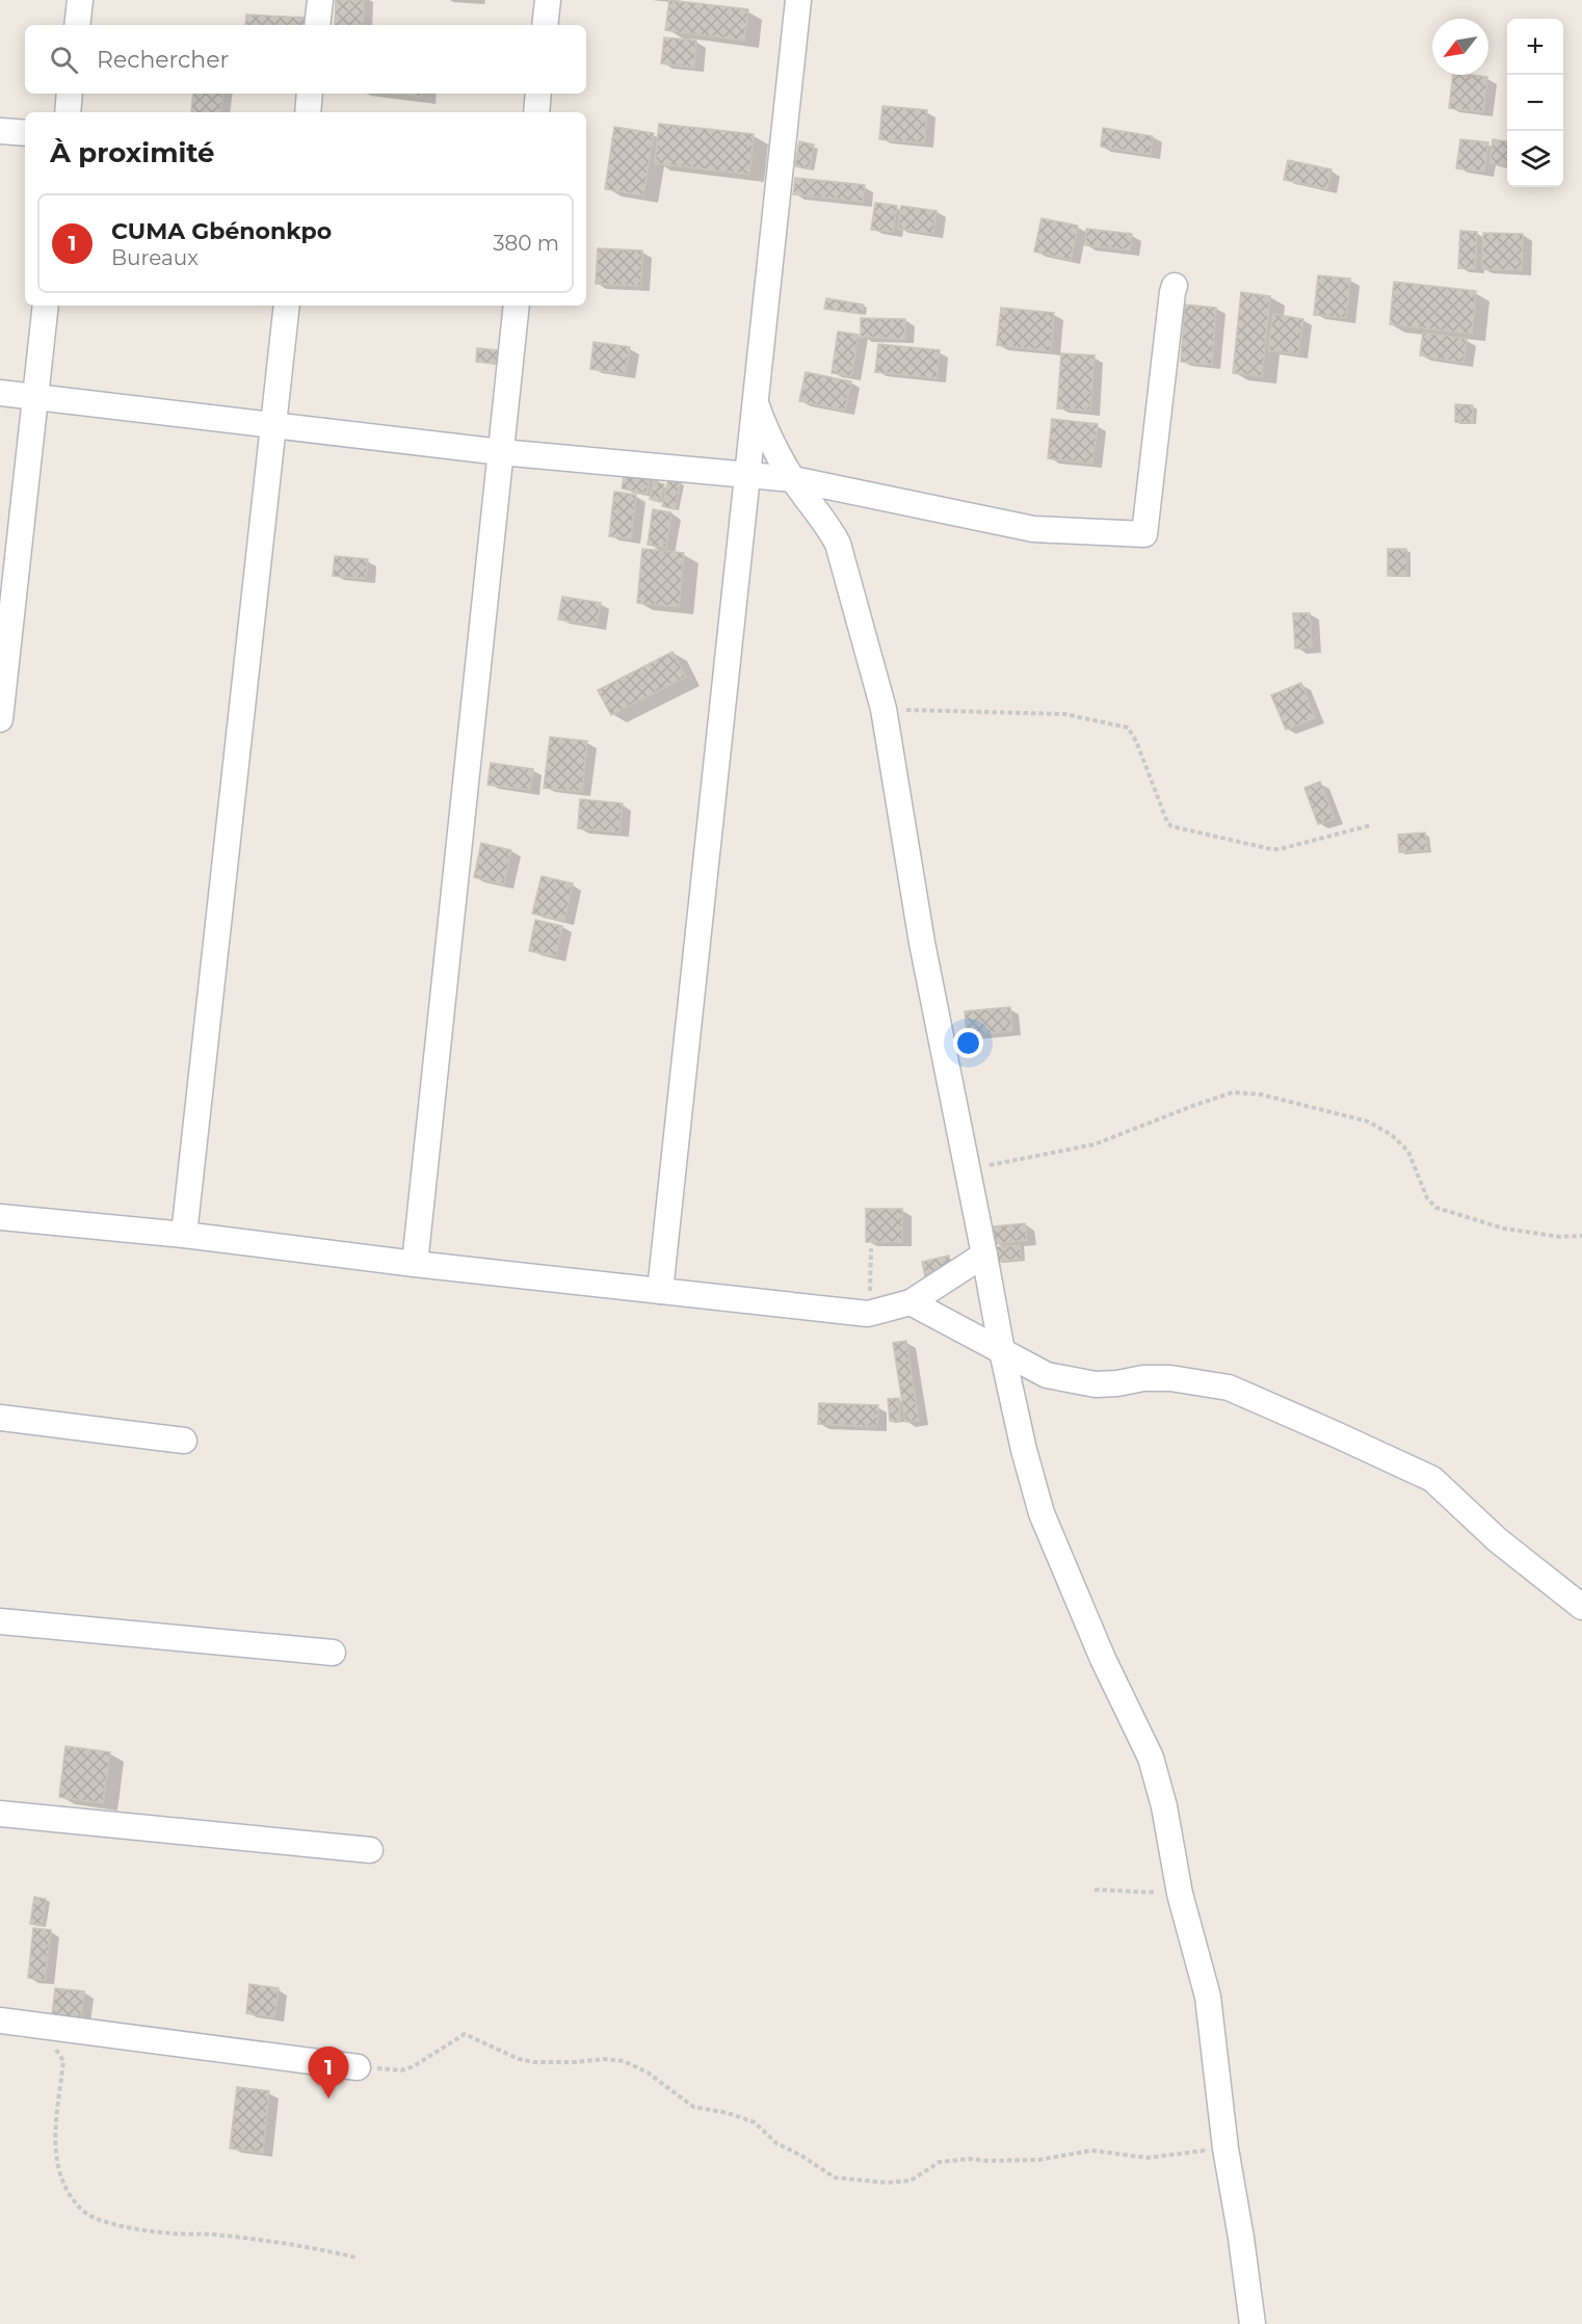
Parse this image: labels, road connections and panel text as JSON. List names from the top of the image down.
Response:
{
  "north": "bottom left",
  "page": {
    "map_buttons": ["+", "−"],
    "search": "Rechercher",
    "heading": "À proximité",
    "list": [
      {
        "mark": "1",
        "name": "CUMA Gbénonkpo",
        "note": "Bureaux",
        "value": "380 m"
      }
    ],
    "pins": "1"
  }
}
